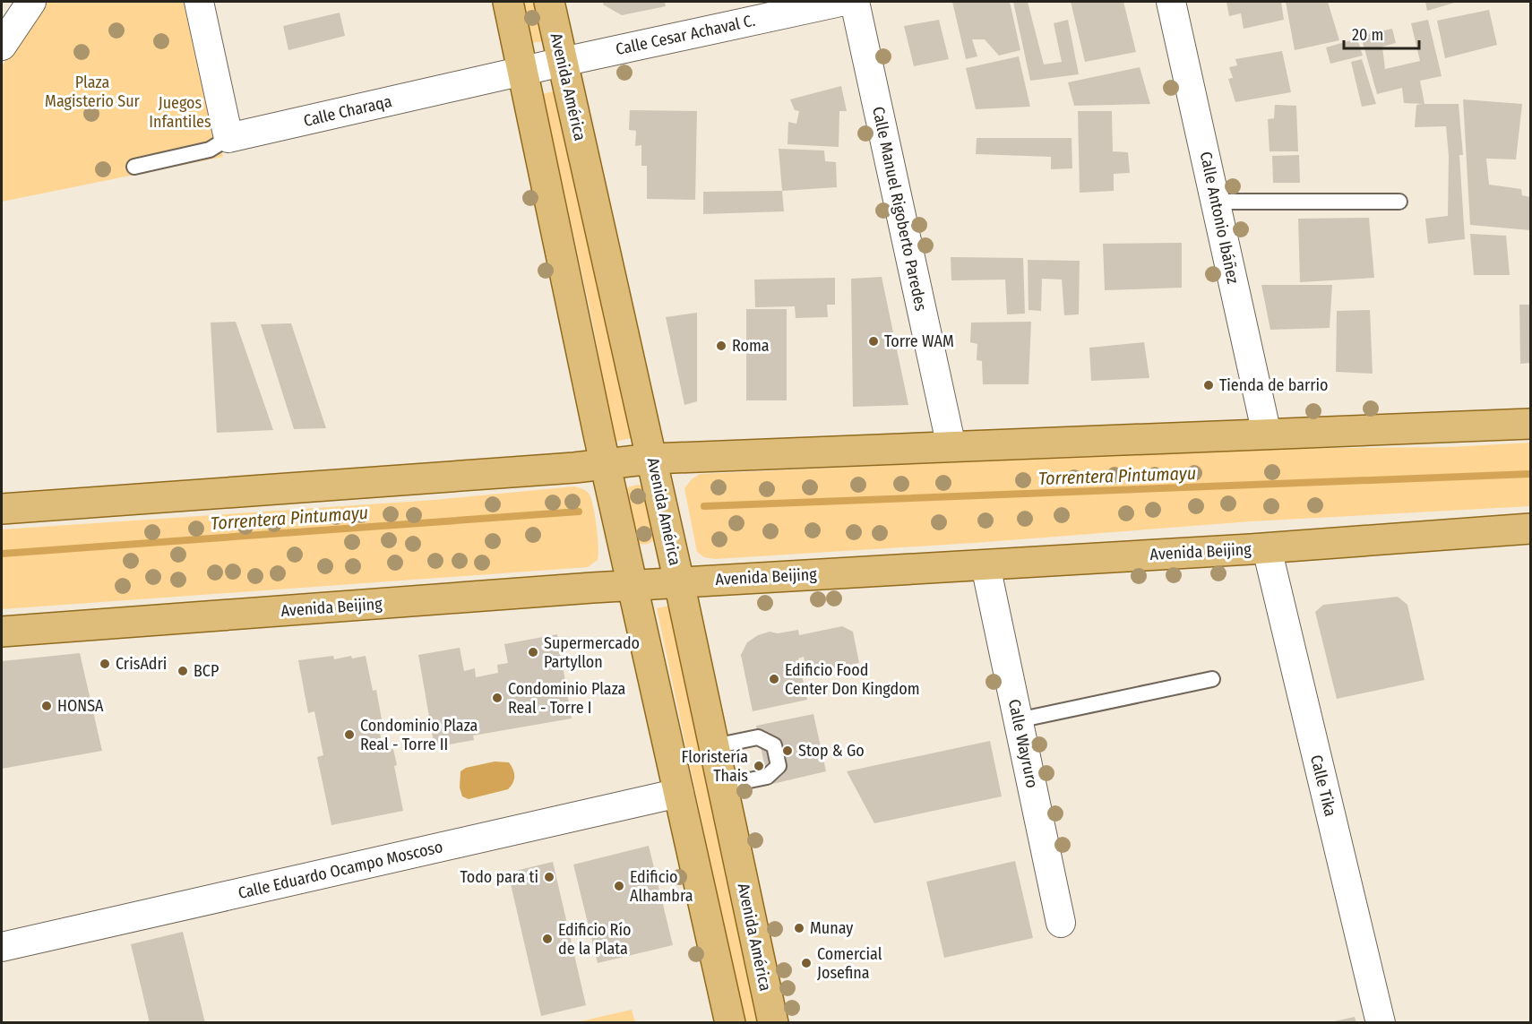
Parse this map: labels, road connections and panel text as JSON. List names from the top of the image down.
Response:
{
  "streets": {
    "main road": ["Avenida América", "Avenida Beijing"],
    "street": [
      "Calle Cesar Achaval C.",
      "Calle Charaqa",
      "Calle Manuel Rigoberto Paredes",
      "Calle Antonio Ibáñez",
      "Calle Wayruro",
      "Calle Tika",
      "Calle Eduardo Ocampo Moscoso"
    ]
  },
  "crossings": [
    ["Calle Cesar Achaval C.", "Avenida América"],
    ["Calle Cesar Achaval C.", "Calle Charaqa"],
    ["Avenida América", "Calle Charaqa"],
    ["Avenida América", "Avenida Beijing"],
    ["Avenida Beijing", "Calle Wayruro"],
    ["Avenida Beijing", "Calle Tika"]
  ],
  "water": ["Torrentera Pintumayu"],
  "parks": ["Plaza Magisterio Sur", "Juegos Infantiles"],
  "places": [
    "Torre WAM",
    "Roma",
    "Tienda de barrio",
    "Supermercado Partyllon",
    "CrisAdri",
    "BCP",
    "Edificio Food Center Don Kingdom",
    "Condominio Plaza Real - Torre I",
    "HONSA",
    "Condominio Plaza Real - Torre II",
    "Stop & Go",
    "Floristería Thais",
    "Todo para ti",
    "Edificio Alhambra",
    "Munay",
    "Edificio Río de la Plata",
    "Comercial Josefina"
  ],
  "scale_bar": "20 m"
}
